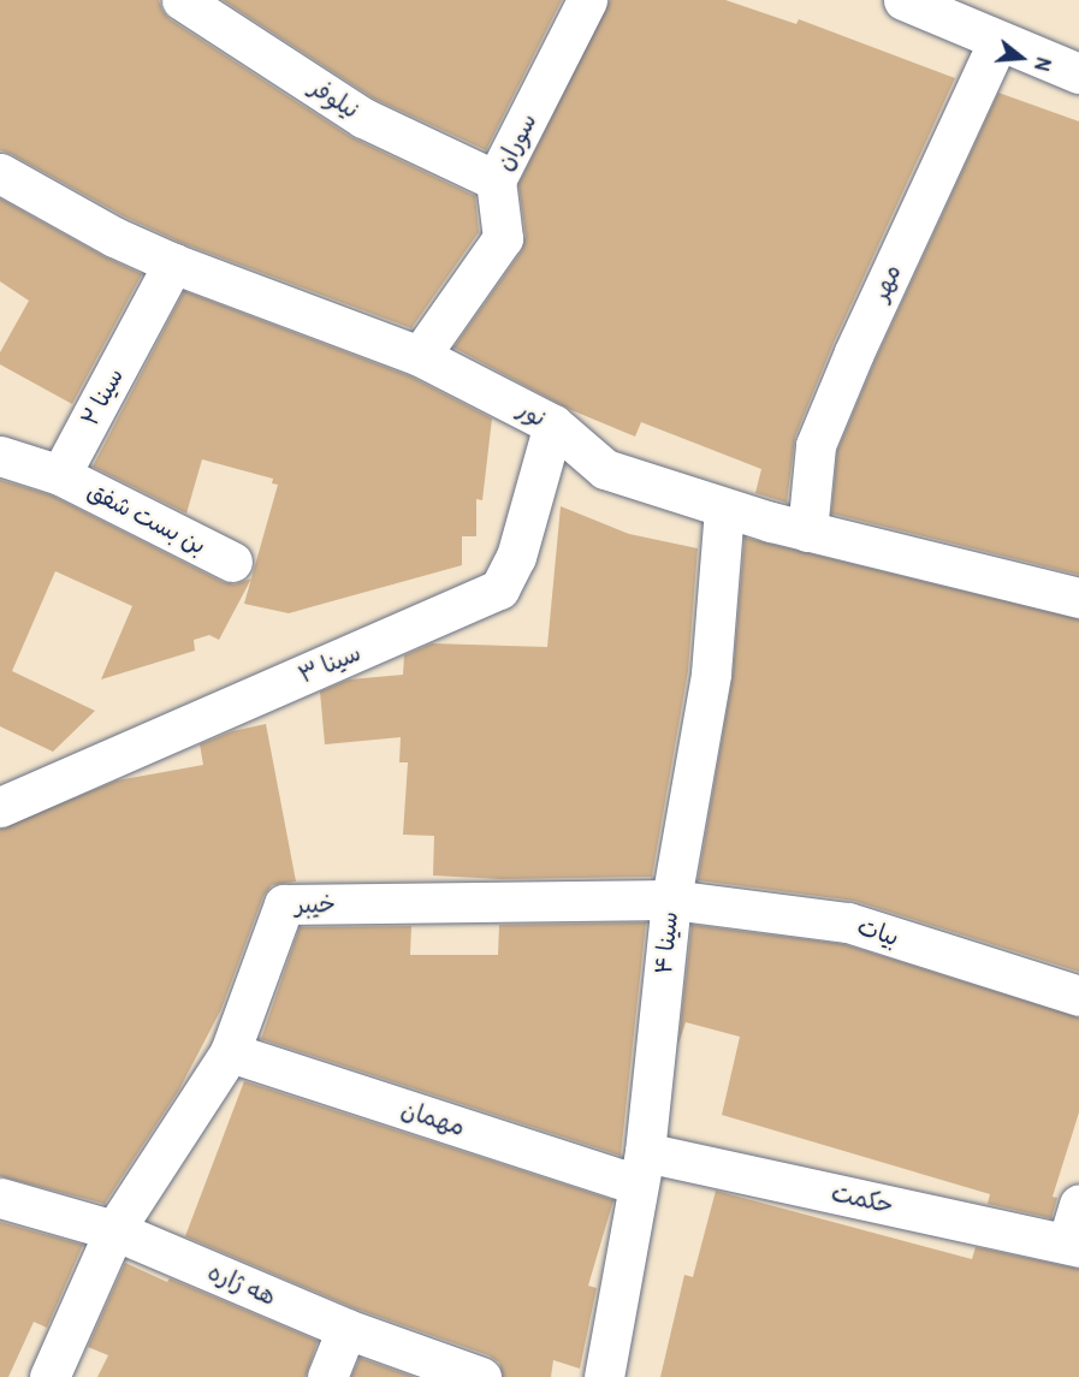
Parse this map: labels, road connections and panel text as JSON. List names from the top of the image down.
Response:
{
  "streets": {
    "street": [
      "نیلوفر",
      "سوران",
      "مهر",
      "سینا ۲",
      "نور",
      "بن بست شفق",
      "سینا ۳",
      "خیبر",
      "بیات",
      "سینا ۴",
      "مهمان",
      "حکمت",
      "هه ژاره"
    ]
  },
  "crossings": [
    ["نیلوفر", "سوران"],
    ["سوران", "نور"],
    ["مهر", "نور"],
    ["سینا ۲", "نور"],
    ["سینا ۲", "بن بست شفق"],
    ["نور", "سینا ۳"],
    ["نور", "سینا ۴"],
    ["خیبر", "بیات"],
    ["خیبر", "سینا ۴"],
    ["خیبر", "مهمان"],
    ["خیبر", "هه ژاره"],
    ["بیات", "سینا ۴"],
    ["سینا ۴", "مهمان"],
    ["سینا ۴", "حکمت"],
    ["مهمان", "حکمت"]
  ],
  "north": "right"
}
